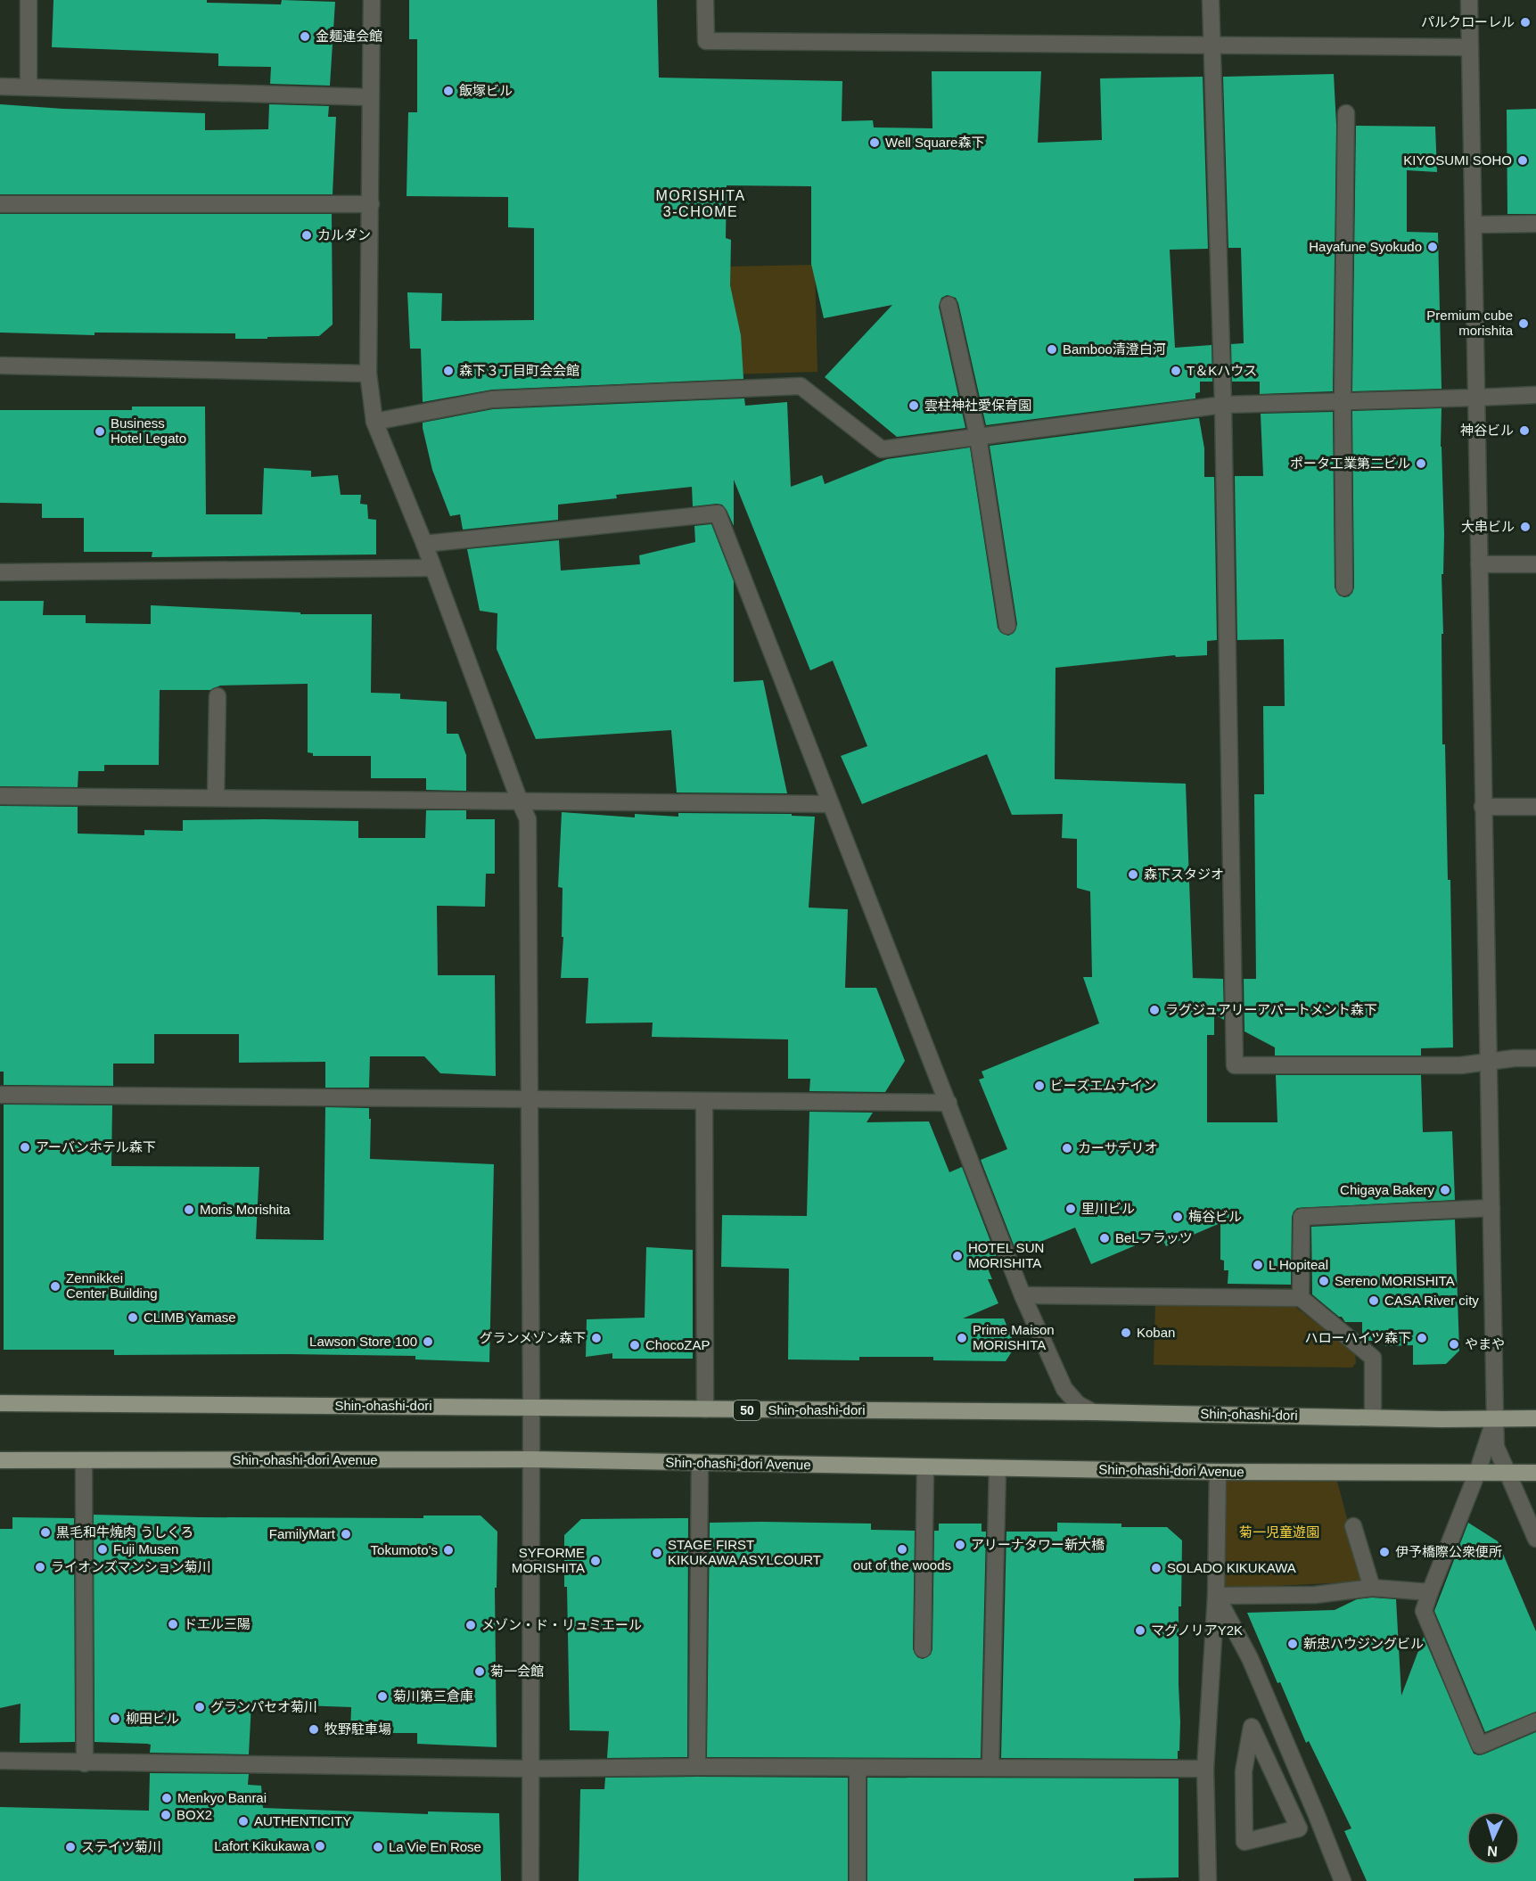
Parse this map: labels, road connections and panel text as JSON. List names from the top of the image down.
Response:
{
  "streets": {
    "main road": ["Shin-ohashi-dori", "50", "Shin-ohashi-dori Avenue"]
  },
  "districts": ["MORISHITA 3-CHOME"],
  "parks": ["菊一児童遊園"],
  "places": [
    "パルクローレル",
    "金麺連会館",
    "飯塚ビル",
    "Well Square森下",
    "KIYOSUMI SOHO",
    "カルダン",
    "Hayafune Syokudo",
    "Premium cube morishita",
    "Bamboo清澄白河",
    "森下３丁目町会会館",
    "T＆Kハウス",
    "雲柱神社愛保育園",
    "神谷ビル",
    "Business Hotel Legato",
    "ポータ工業第二ビル",
    "大串ビル",
    "森下スタジオ",
    "ラグジュアリーアパートメント森下",
    "ビーズエムナイン",
    "アーバンホテル森下",
    "カーサデリオ",
    "Chigaya Bakery",
    "里川ビル",
    "Moris Morishita",
    "梅谷ビル",
    "BeLフラッツ",
    "HOTEL SUN MORISHITA",
    "L Hopiteal",
    "Sereno MORISHITA",
    "Zennikkei Center Building",
    "CASA River city",
    "CLIMB Yamase",
    "Koban",
    "グランメゾン森下",
    "Prime Maison MORISHITA",
    "ハローハイツ森下",
    "Lawson Store 100",
    "やまや",
    "ChocoZAP",
    "黒毛和牛焼肉 うしくろ",
    "FamilyMart",
    "アリーナタワー新大橋",
    "Fuji Musen",
    "out of the woods",
    "Tokumoto's",
    "伊予橋際公衆便所",
    "STAGE FIRST KIKUKAWA ASYLCOURT",
    "SYFORME MORISHITA",
    "ライオンズマンション菊川",
    "SOLADO KIKUKAWA",
    "ドエル三陽",
    "メゾン・ド・リュミエール",
    "マグノリアY2K",
    "新忠ハウジングビル",
    "菊一会館",
    "菊川第三倉庫",
    "グランパセオ菊川",
    "柳田ビル",
    "牧野駐車場",
    "Menkyo Banrai",
    "BOX2",
    "AUTHENTICITY",
    "Lafort Kikukawa",
    "ステイツ菊川",
    "La Vie En Rose"
  ],
  "north": "bottom"
}
